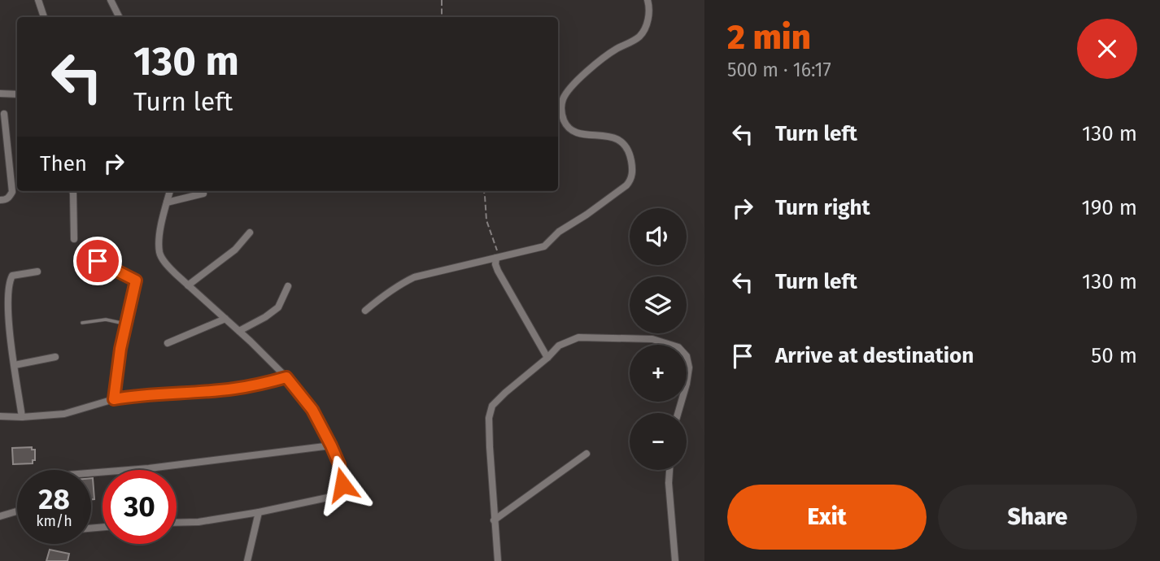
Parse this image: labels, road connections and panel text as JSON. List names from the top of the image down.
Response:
{
  "page": {
    "heading": ["2 min", "500 m · 16:17"],
    "turn": ["130 m", "Turn left"],
    "list": [
      {
        "name": "Turn left",
        "value": "130 m"
      },
      {
        "name": "Turn right",
        "value": "190 m"
      },
      {
        "name": "Turn left",
        "value": "130 m"
      },
      {
        "name": "Arrive at destination",
        "value": "50 m"
      }
    ],
    "then": "Then",
    "map_buttons": ["+", "−"],
    "speed": "28 km/h",
    "limit": "30",
    "buttons": ["Exit", "Share"]
  }
}
